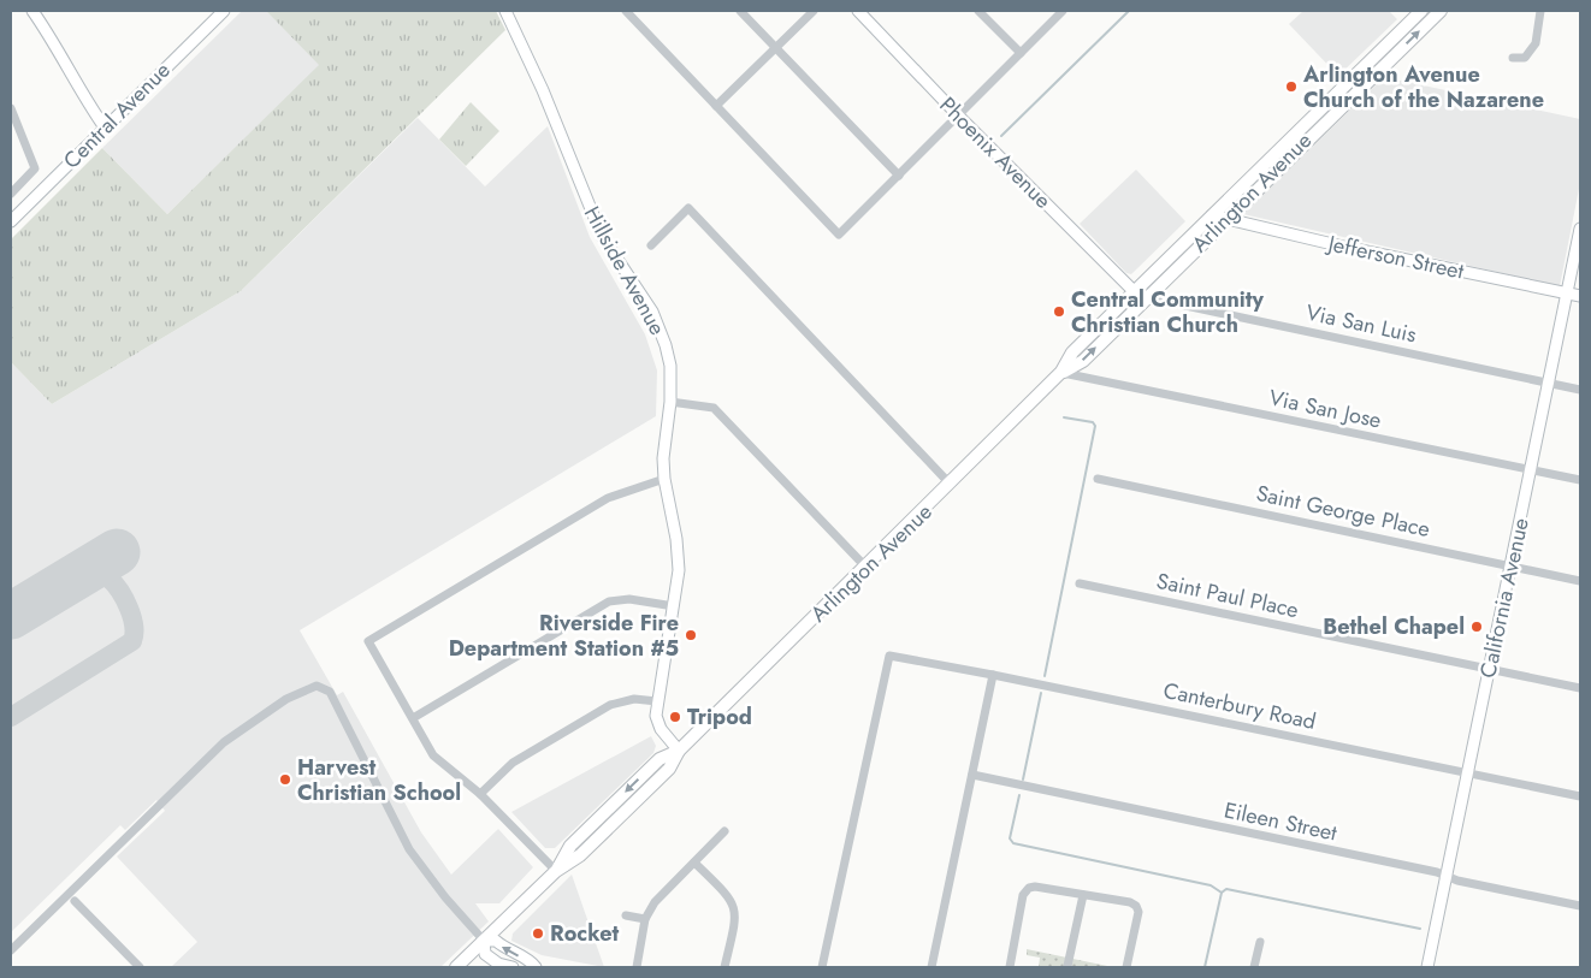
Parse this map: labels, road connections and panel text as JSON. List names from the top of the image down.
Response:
{
  "streets": {
    "main road": ["Arlington Avenue"],
    "street": [
      "Central Avenue",
      "Phoenix Avenue",
      "Jefferson Street",
      "Hillside Avenue",
      "Via San Luis",
      "Via San Jose",
      "Saint George Place",
      "Saint Paul Place",
      "California Avenue",
      "Canterbury Road",
      "Eileen Street"
    ]
  },
  "crossings": [
    ["Phoenix Avenue", "Arlington Avenue"],
    ["Phoenix Avenue", "Via San Luis"],
    ["Arlington Avenue", "Jefferson Street"],
    ["Arlington Avenue", "Hillside Avenue"],
    ["Arlington Avenue", "Via San Luis"],
    ["Arlington Avenue", "Via San Jose"],
    ["Jefferson Street", "California Avenue"],
    ["Via San Luis", "California Avenue"],
    ["Via San Jose", "California Avenue"],
    ["Saint George Place", "California Avenue"],
    ["Saint Paul Place", "California Avenue"],
    ["California Avenue", "Canterbury Road"],
    ["California Avenue", "Eileen Street"]
  ],
  "places": [
    "Arlington Avenue Church of the Nazarene",
    "Central Community Christian Church",
    "Bethel Chapel",
    "Riverside Fire Department Station #5",
    "Tripod",
    "Harvest Christian School",
    "Rocket"
  ]
}
